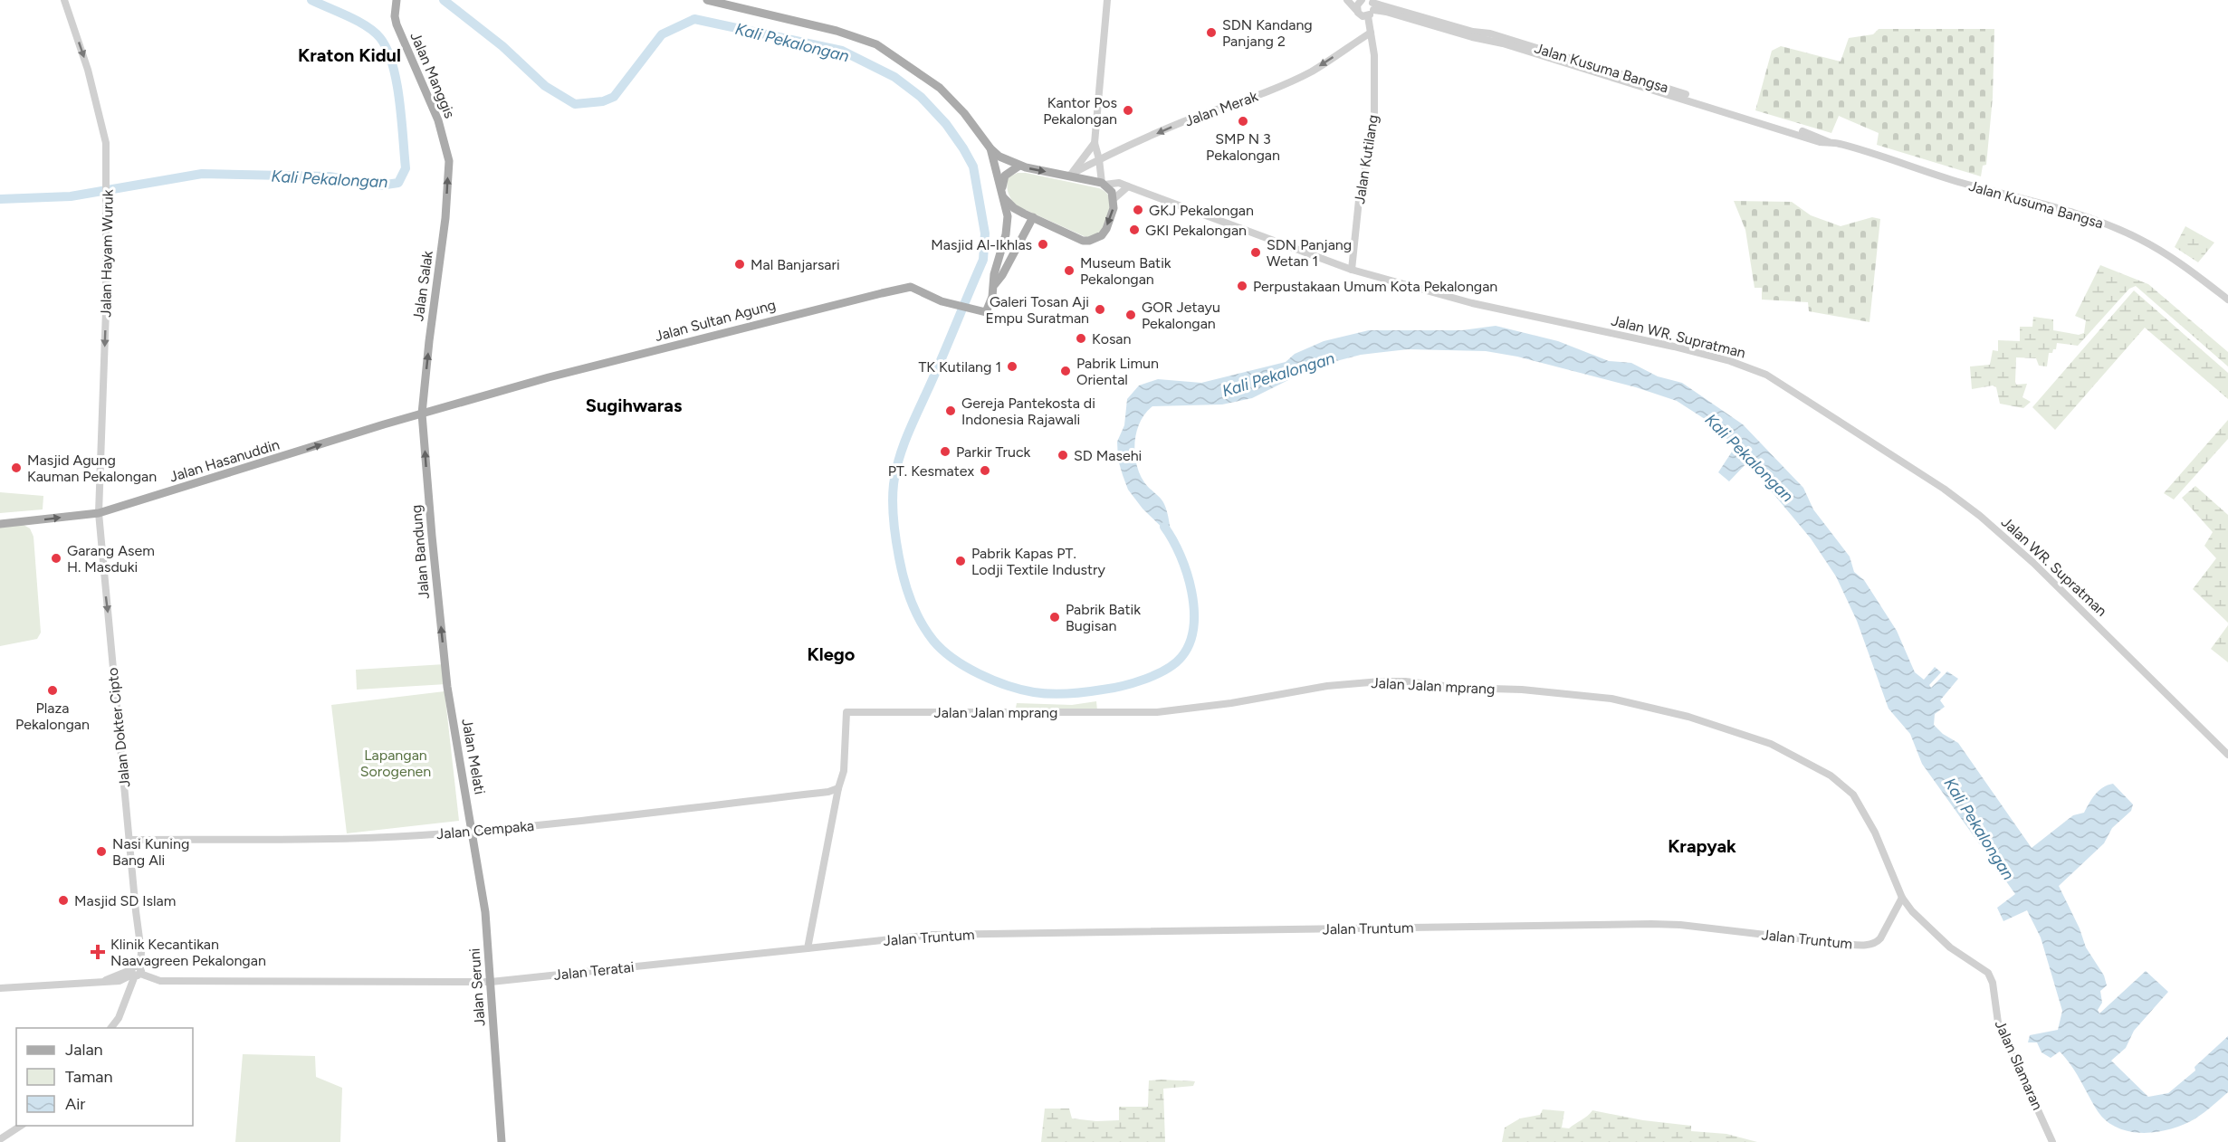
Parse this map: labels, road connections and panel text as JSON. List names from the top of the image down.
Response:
{
  "streets": {
    "main road": [
      "Jalan Manggis",
      "Jalan Salak",
      "Jalan Sultan Agung",
      "Jalan Hasanuddin",
      "Jalan Bandung",
      "Jalan Melati",
      "Jalan Seruni"
    ],
    "street": [
      "Jalan Kusuma Bangsa",
      "Jalan Merak",
      "Jalan Kutilang",
      "Jalan Hayam Wuruk",
      "Jalan WR. Supratman",
      "Jalan Jalan mprang",
      "Jalan Dokter Cipto",
      "Jalan Cempaka",
      "Jalan Truntum",
      "Jalan Teratai",
      "Jalan Slamaran"
    ]
  },
  "crossings": [
    ["Jalan Manggis", "Jalan Salak"],
    ["Jalan Merak", "Jalan Kutilang"],
    ["Jalan Kutilang", "Jalan WR. Supratman"],
    ["Jalan Hayam Wuruk", "Jalan Hasanuddin"],
    ["Jalan Hayam Wuruk", "Jalan Dokter Cipto"],
    ["Jalan Salak", "Jalan Sultan Agung"],
    ["Jalan Salak", "Jalan Hasanuddin"],
    ["Jalan Salak", "Jalan Bandung"],
    ["Jalan Sultan Agung", "Jalan Hasanuddin"],
    ["Jalan Sultan Agung", "Jalan Bandung"],
    ["Jalan Hasanuddin", "Jalan Bandung"],
    ["Jalan Hasanuddin", "Jalan Dokter Cipto"],
    ["Jalan Bandung", "Jalan Melati"],
    ["Jalan Jalan mprang", "Jalan Cempaka"],
    ["Jalan Jalan mprang", "Jalan Truntum"],
    ["Jalan Jalan mprang", "Jalan Slamaran"],
    ["Jalan Dokter Cipto", "Jalan Cempaka"],
    ["Jalan Dokter Cipto", "Jalan Teratai"],
    ["Jalan Melati", "Jalan Cempaka"],
    ["Jalan Melati", "Jalan Seruni"],
    ["Jalan Cempaka", "Jalan Seruni"],
    ["Jalan Truntum", "Jalan Teratai"],
    ["Jalan Truntum", "Jalan Slamaran"],
    ["Jalan Teratai", "Jalan Seruni"]
  ],
  "one_way": [
    "Jalan Merak",
    "Jalan Hayam Wuruk",
    "Jalan Salak",
    "Jalan Hasanuddin",
    "Jalan Bandung",
    "Jalan Dokter Cipto"
  ],
  "districts": [
    "Kraton Kidul",
    "Sugihwaras",
    "Klego",
    "Krapyak"
  ],
  "water": ["Kali Pekalongan"],
  "parks": ["Lapangan Sorogenen"],
  "places": {
    "other": [
      "SDN Kandang Panjang 2",
      "Kantor Pos Pekalongan",
      "SMP N 3 Pekalongan",
      "GKJ Pekalongan",
      "GKI Pekalongan",
      "Masjid Al-Ikhlas",
      "SDN Panjang Wetan 1",
      "Mal Banjarsari",
      "Museum Batik Pekalongan",
      "Perpustakaan Umum Kota Pekalongan",
      "Galeri Tosan Aji Empu Suratman",
      "GOR Jetayu Pekalongan",
      "Kosan",
      "TK Kutilang 1",
      "Pabrik Limun Oriental",
      "Gereja Pantekosta di Indonesia Rajawali",
      "Parkir Truck",
      "SD Masehi",
      "Masjid Agung Kauman Pekalongan",
      "PT. Kesmatex",
      "Garang Asem H. Masduki",
      "Pabrik Kapas PT. Lodji Textile Industry",
      "Pabrik Batik Bugisan",
      "Plaza Pekalongan",
      "Nasi Kuning Bang Ali",
      "Masjid SD Islam"
    ],
    "health": ["Klinik Kecantikan Naavagreen Pekalongan"]
  },
  "legend": ["Jalan", "Taman", "Air"]
}
